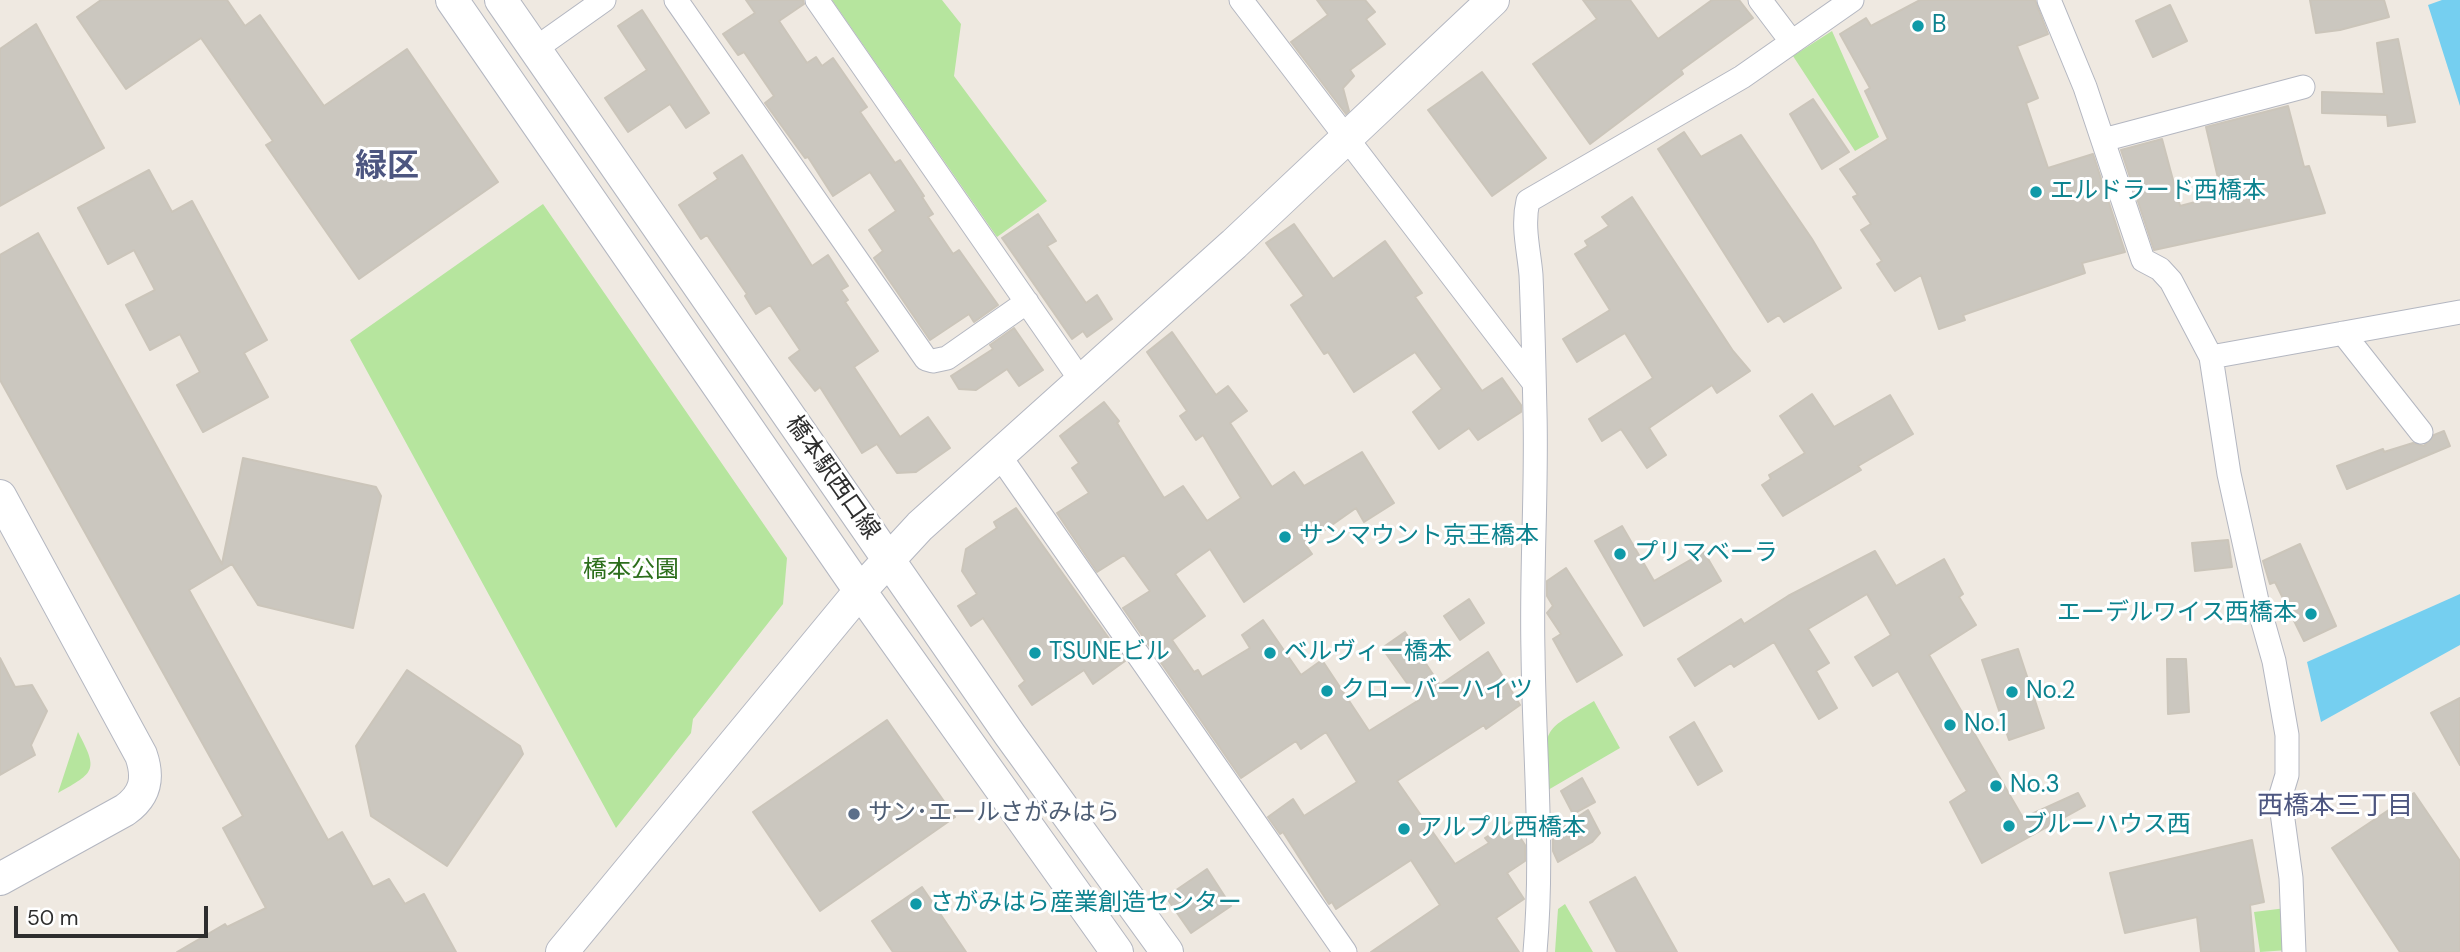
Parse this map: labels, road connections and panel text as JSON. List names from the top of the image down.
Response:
{
  "streets": {
    "street": ["橋本駅西口線"]
  },
  "districts": ["緑区", "西橋本三丁目"],
  "parks": ["橋本公園"],
  "places": [
    "B",
    "エルドラード西橋本",
    "サンマウント京王橋本",
    "プリマベーラ",
    "エーデルワイス西橋本",
    "TSUNEビル",
    "ベルヴィー橋本",
    "クローバーハイツ",
    "No.2",
    "No.1",
    "No.3",
    "サン･エールさがみはら",
    "ブルーハウス西",
    "アルプル西橋本",
    "さがみはら産業創造センター"
  ],
  "scale_bar": "50 m"
}
